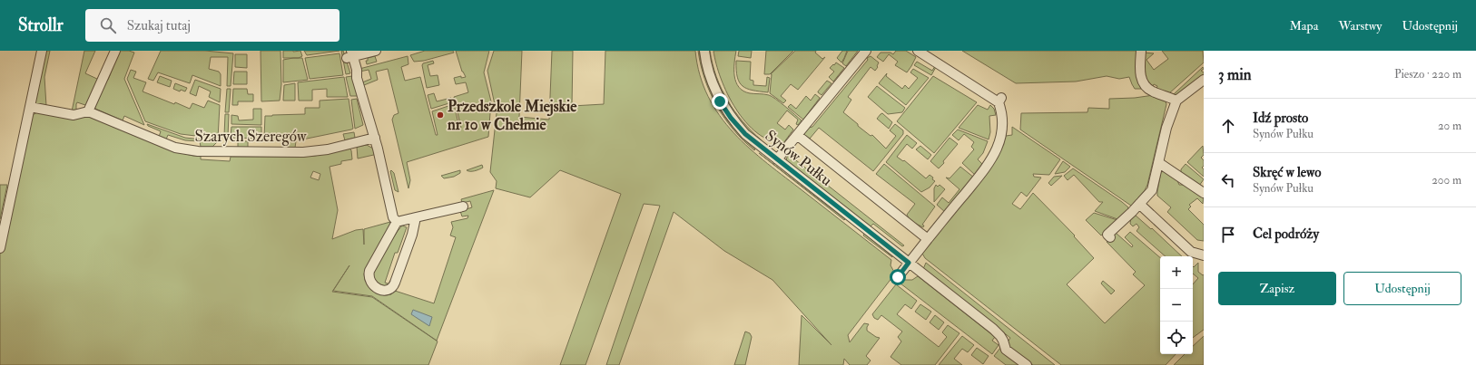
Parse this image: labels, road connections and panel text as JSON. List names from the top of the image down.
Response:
{
  "streets": {
    "street": ["Szarych Szeregów", "Synów Pułku"]
  },
  "places": ["Przedszkole Miejskie nr 10 w Chełmie"],
  "page": {
    "header": "Strollr",
    "search": "Szukaj tutaj",
    "nav": ["Mapa", "Warstwy", "Udostępnij"],
    "heading": ["3 min", "Pieszo · 220 m"],
    "list": [
      ["Idź prosto", "Synów Pułku", "20 m"],
      ["Skręć w lewo", "Synów Pułku", "200 m"],
      "Cel podróży"
    ],
    "map_buttons": ["+", "−"],
    "buttons": ["Zapisz", "Udostępnij"]
  }
}
